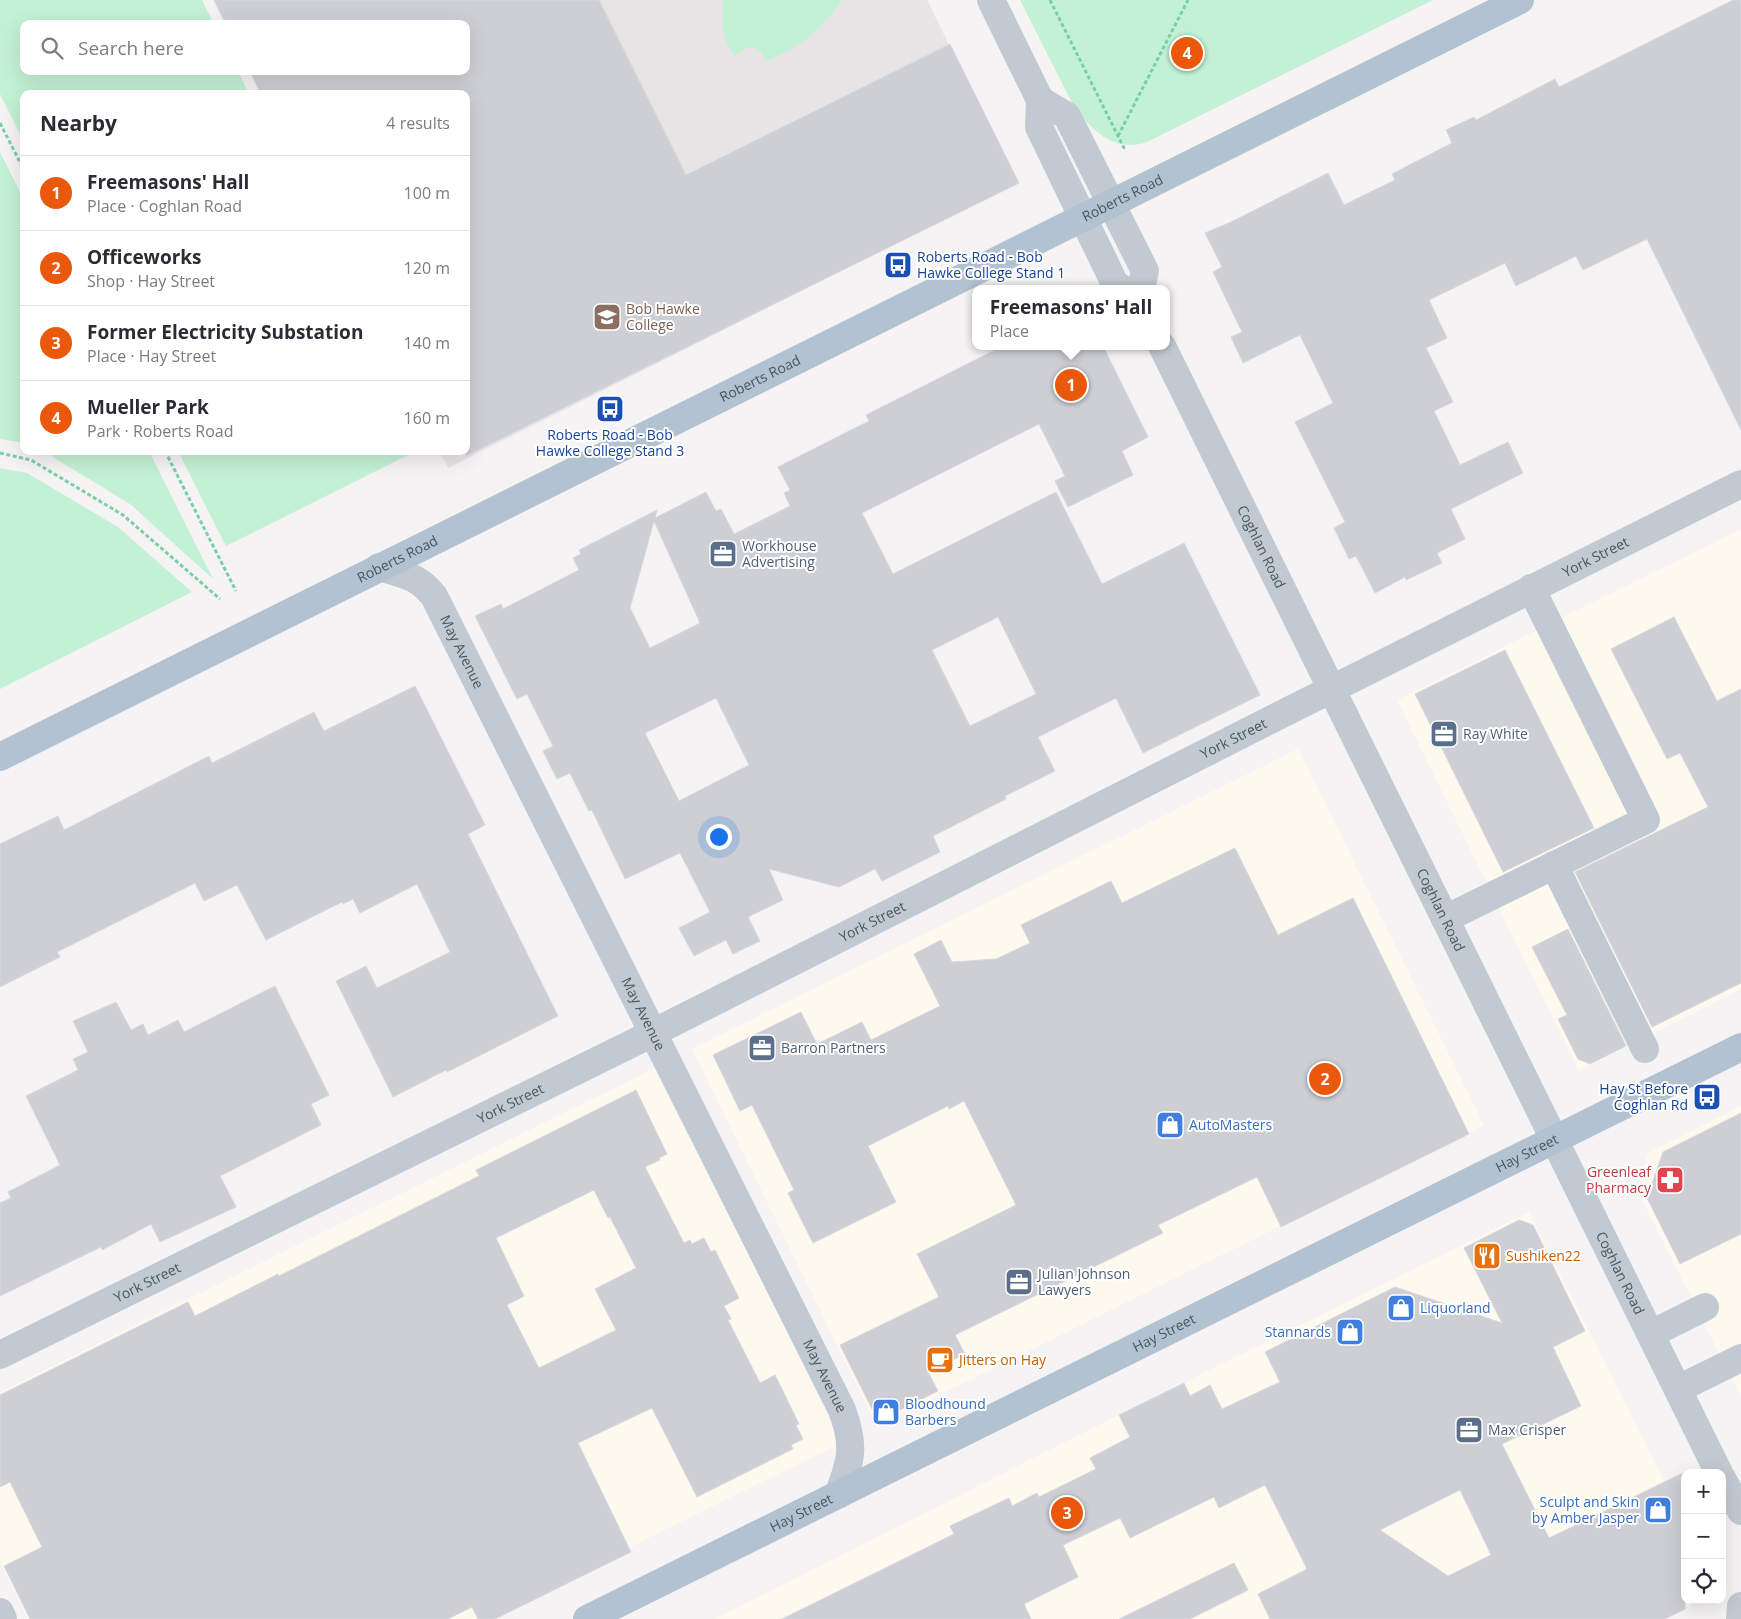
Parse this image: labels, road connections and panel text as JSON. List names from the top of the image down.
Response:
{
  "streets": {
    "main road": ["Roberts Road", "Hay Street"],
    "street": ["Coghlan Road", "York Street", "May Avenue"]
  },
  "crossings": [
    ["Roberts Road", "May Avenue"],
    ["Coghlan Road", "York Street"],
    ["Coghlan Road", "Hay Street"],
    ["York Street", "May Avenue"],
    ["May Avenue", "Hay Street"]
  ],
  "places": {
    "bus stop": ["Roberts Road - Bob Hawke College Stand 1", "Roberts Road - Bob Hawke College Stand 3", "Hay St Before Coghlan Rd"],
    "school or university": ["Bob Hawke College"],
    "office": [
      "Workhouse Advertising",
      "Ray White",
      "Barron Partners",
      "Julian Johnson Lawyers",
      "Max Crisper"
    ],
    "shop": [
      "AutoMasters",
      "Liquorland",
      "Stannards",
      "Bloodhound Barbers",
      "Sculpt and Skin by Amber Jasper"
    ],
    "pharmacy": ["Greenleaf Pharmacy"],
    "restaurant": ["Sushiken22"],
    "cafe": ["Jitters on Hay"]
  },
  "page": {
    "search": "Search here",
    "pins": [
      "4",
      "1",
      "2",
      "3"
    ],
    "heading": ["Nearby", "4 results"],
    "list": [
      {
        "mark": "1",
        "name": "Freemasons' Hall",
        "note": "Place · Coghlan Road",
        "value": "100 m"
      },
      {
        "mark": "2",
        "name": "Officeworks",
        "note": "Shop · Hay Street",
        "value": "120 m"
      },
      {
        "mark": "3",
        "name": "Former Electricity Substation",
        "note": "Place · Hay Street",
        "value": "140 m"
      },
      {
        "mark": "4",
        "name": "Mueller Park",
        "note": "Park · Roberts Road",
        "value": "160 m"
      }
    ],
    "popup": ["Freemasons' Hall", "Place"],
    "map_buttons": ["+", "−"]
  }
}
